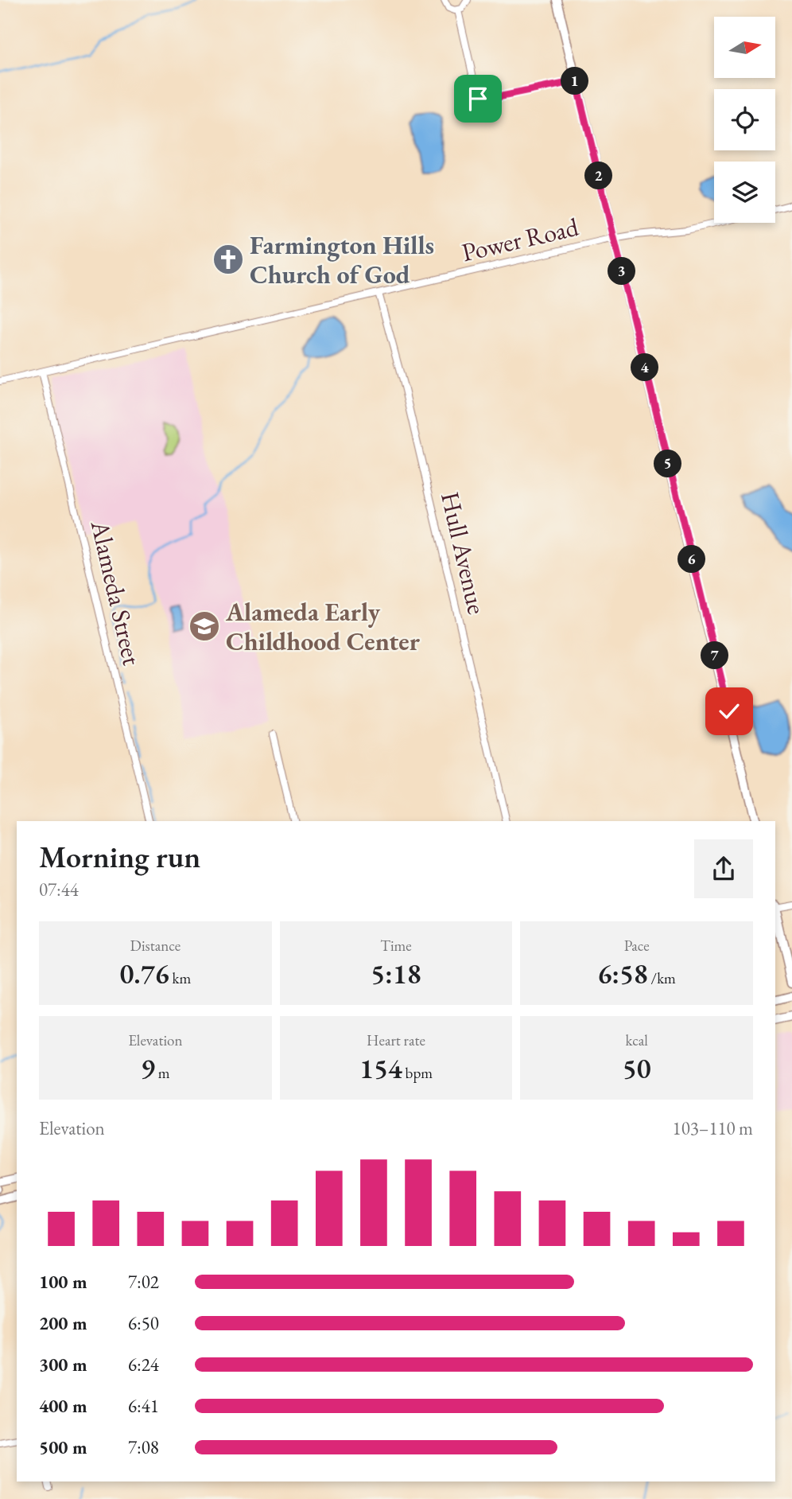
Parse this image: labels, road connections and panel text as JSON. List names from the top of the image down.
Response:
{
  "streets": {
    "street": ["Power Road", "Hull Avenue", "Alameda Street"]
  },
  "crossings": [
    ["Power Road", "Hull Avenue"],
    ["Power Road", "Alameda Street"]
  ],
  "places": {
    "church": ["Farmington Hills Church of God"],
    "school or university": ["Alameda Early Childhood Center"]
  },
  "north": "right",
  "page": {
    "pins": [
      "1",
      "2",
      "3",
      "4",
      "5",
      "6",
      "7"
    ],
    "heading": ["Morning run", "07:44"],
    "stats": [
      ["Distance", "0.76 km"],
      ["Time", "5:18"],
      ["Pace", "6:58 /km"],
      ["Elevation", "9 m"],
      ["Heart rate", "154 bpm"],
      ["kcal", "50"]
    ],
    "chart": ["Elevation", "103–110 m"],
    "list": [
      {
        "name": "100 m",
        "note": "7:02"
      },
      {
        "name": "200 m",
        "note": "6:50"
      },
      {
        "name": "300 m",
        "note": "6:24"
      },
      {
        "name": "400 m",
        "note": "6:41"
      },
      {
        "name": "500 m",
        "note": "7:08"
      }
    ]
  }
}
